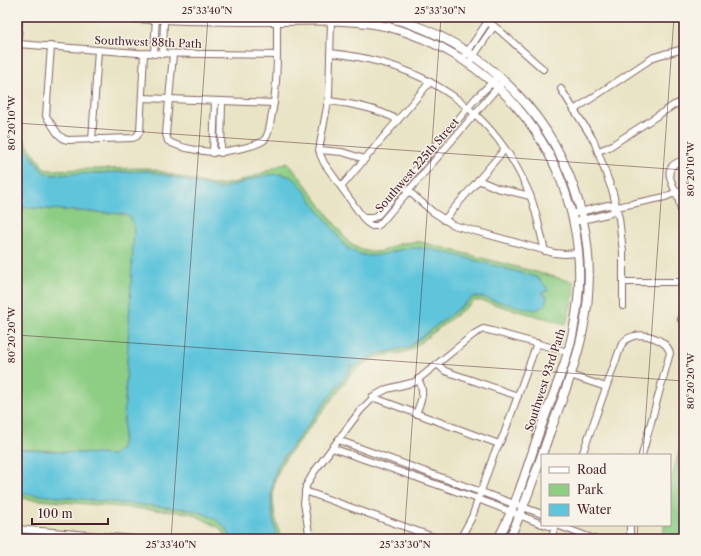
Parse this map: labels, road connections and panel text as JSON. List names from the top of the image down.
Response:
{
  "streets": {
    "street": ["Southwest 88th Path", "Southwest 225th Street", "Southwest 93rd Path"]
  },
  "crossings": [
    ["Southwest 225th Street", "Southwest 93rd Path"]
  ],
  "legend": ["Road", "Park", "Water"],
  "scale_bar": "100 m",
  "coordinates": [
    "25°33'40\"N",
    "25°33'30\"N",
    "80°20'10\"W",
    "80°20'20\"W"
  ]
}
